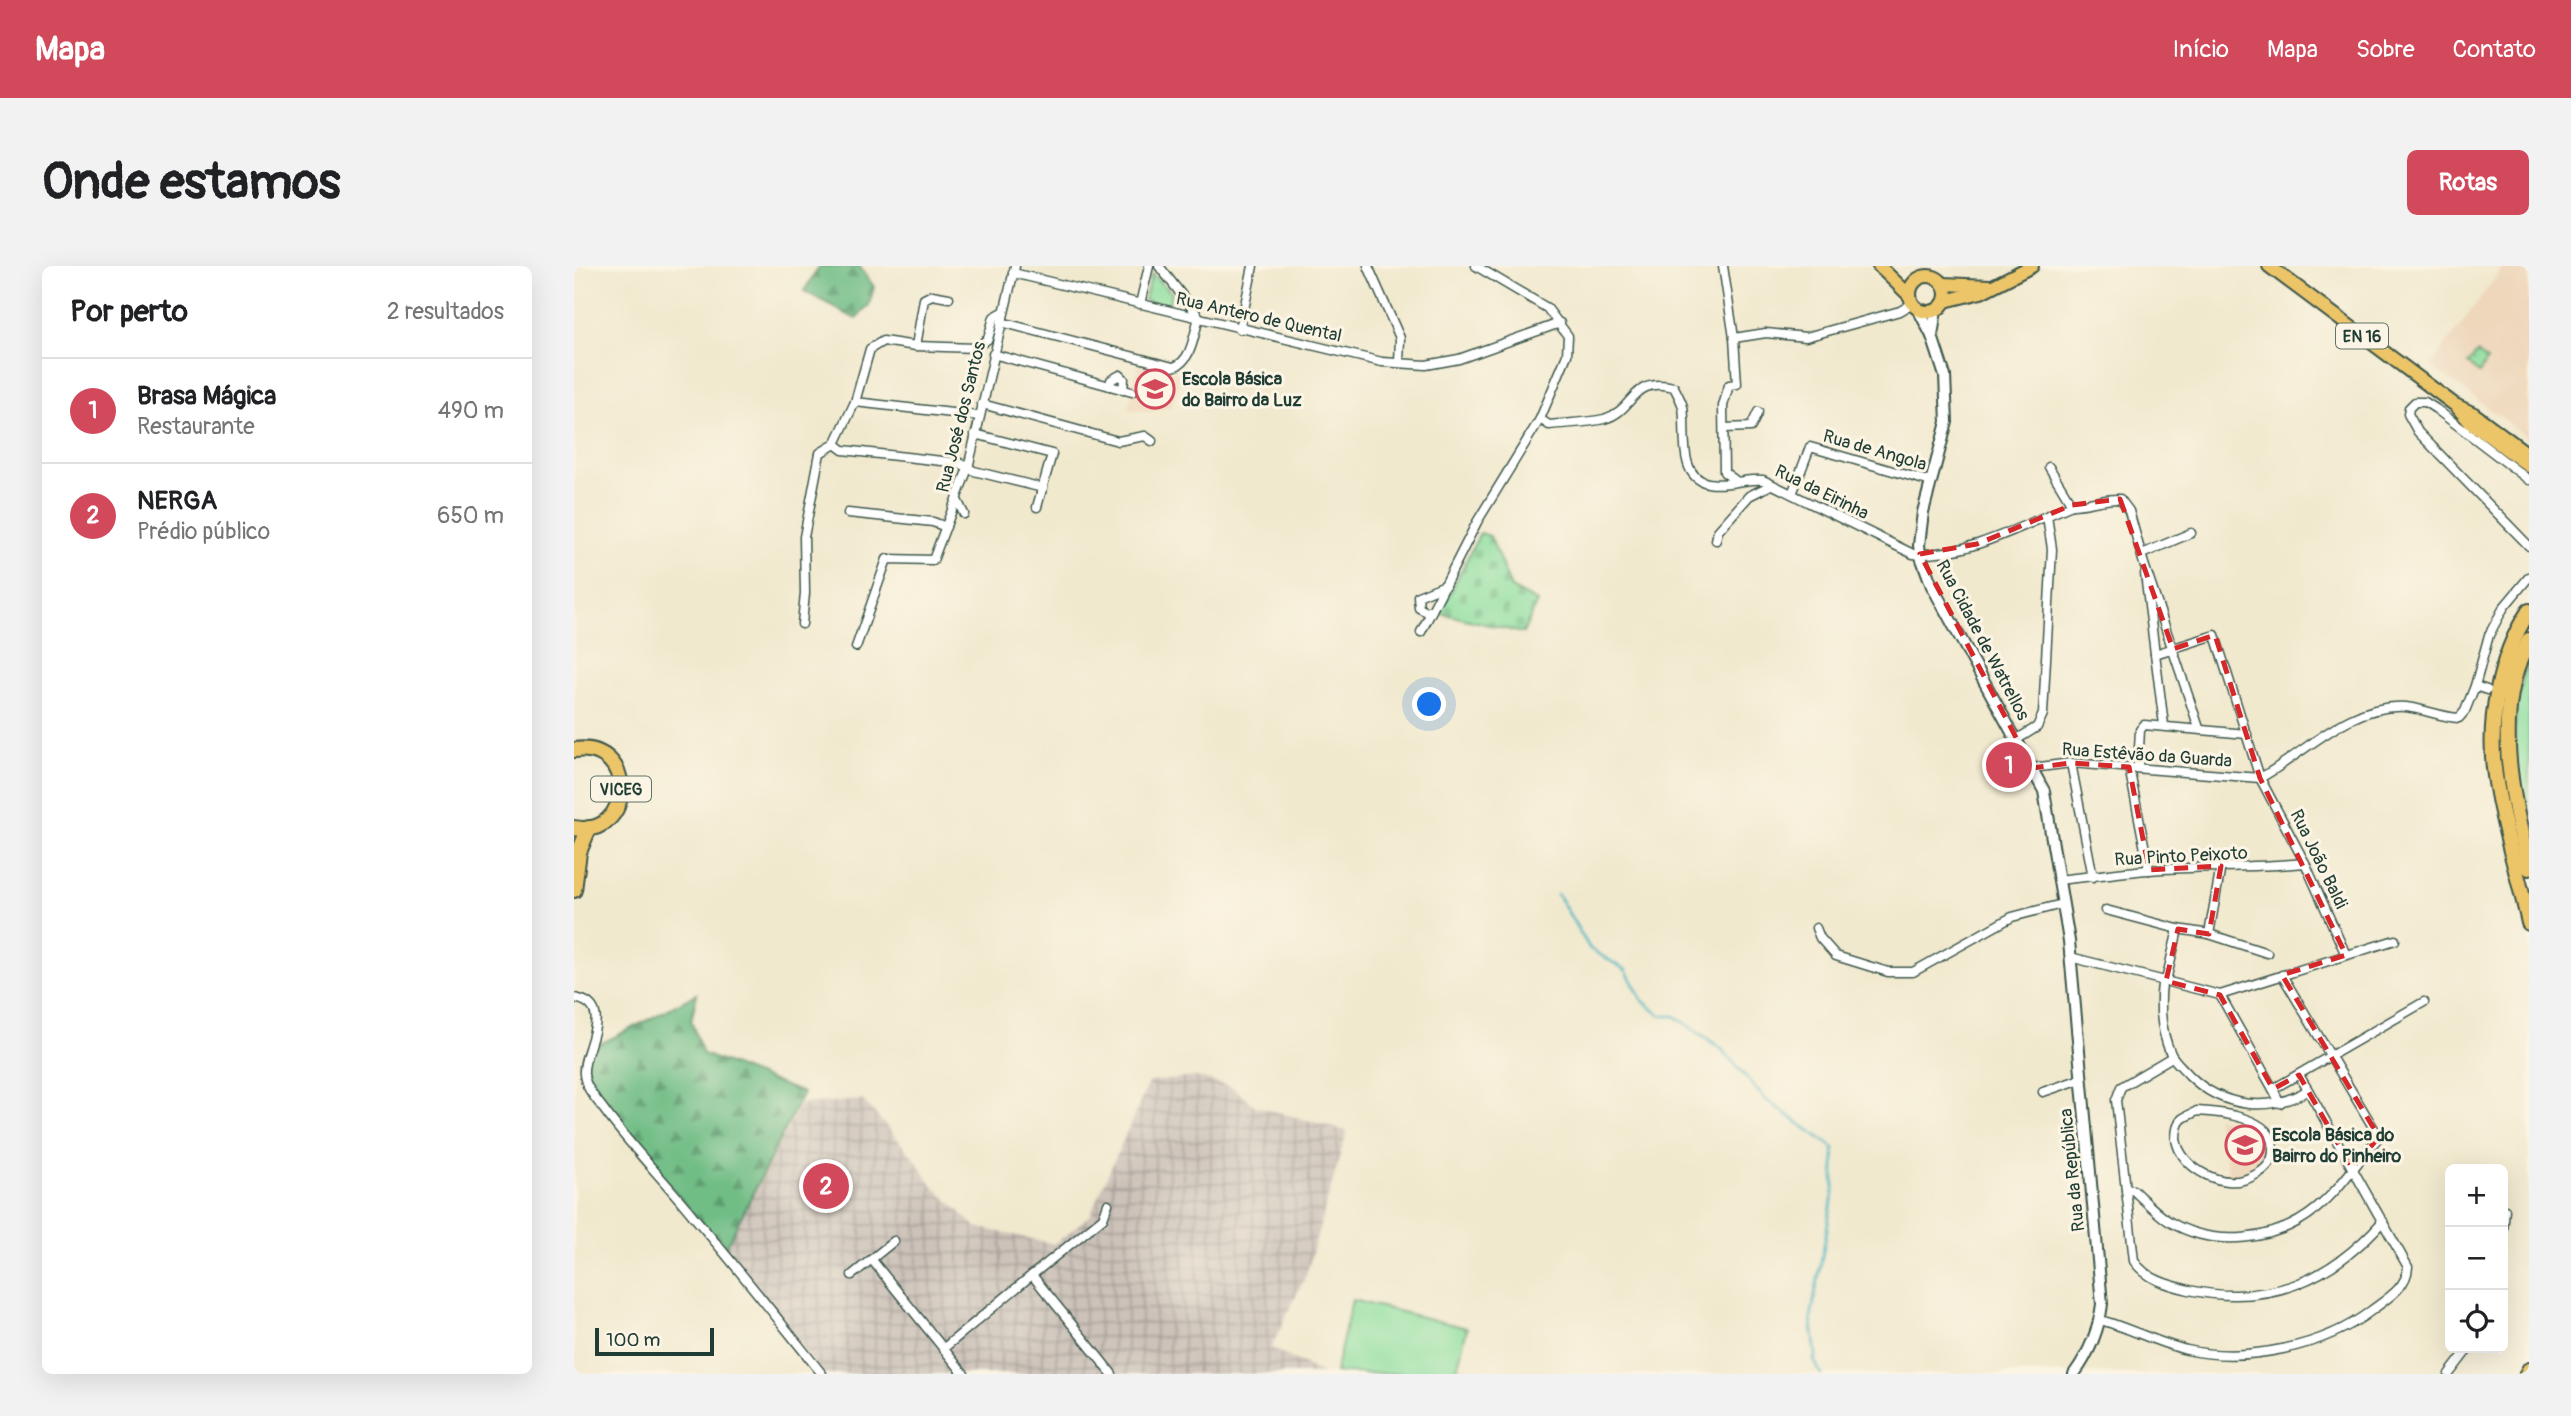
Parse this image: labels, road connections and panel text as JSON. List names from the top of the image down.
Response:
{
  "streets": {
    "highway": ["VICEG"],
    "main road": ["EN 16"],
    "street": [
      "Rua Antero de Quental",
      "Rua José dos Santos",
      "Rua de Angola",
      "Rua da Eirinha",
      "Rua Cidade de Watrellos",
      "Rua Estêvão da Guarda",
      "Rua Pinto Peixoto",
      "Rua João Baldi",
      "Rua da República"
    ]
  },
  "crossings": [
    ["Rua Antero de Quental", "Rua José dos Santos"],
    ["Rua de Angola", "Rua da Eirinha"],
    ["Rua de Angola", "Rua Cidade de Watrellos"],
    ["Rua da Eirinha", "Rua Cidade de Watrellos"],
    ["Rua Cidade de Watrellos", "Rua Estêvão da Guarda"],
    ["Rua Cidade de Watrellos", "Rua Pinto Peixoto"],
    ["Rua Cidade de Watrellos", "Rua da República"],
    ["Rua Estêvão da Guarda", "Rua João Baldi"],
    ["Rua Pinto Peixoto", "Rua João Baldi"]
  ],
  "places": {
    "school or university": ["Escola Básica do Bairro da Luz", "Escola Básica do Bairro do Pinheiro"]
  },
  "scale_bar": "100 m",
  "page": {
    "header": "Mapa",
    "nav": [
      "Início",
      "Mapa",
      "Sobre",
      "Contato"
    ],
    "buttons": "Rotas",
    "title": "Onde estamos",
    "heading": ["Por perto", "2 resultados"],
    "list": [
      {
        "mark": "1",
        "name": "Brasa Mágica",
        "note": "Restaurante",
        "value": "490 m"
      },
      {
        "mark": "2",
        "name": "NERGA",
        "note": "Prédio público",
        "value": "650 m"
      }
    ],
    "pins": ["1", "2"],
    "map_buttons": ["+", "−"],
    "scale": "100 m"
  }
}
